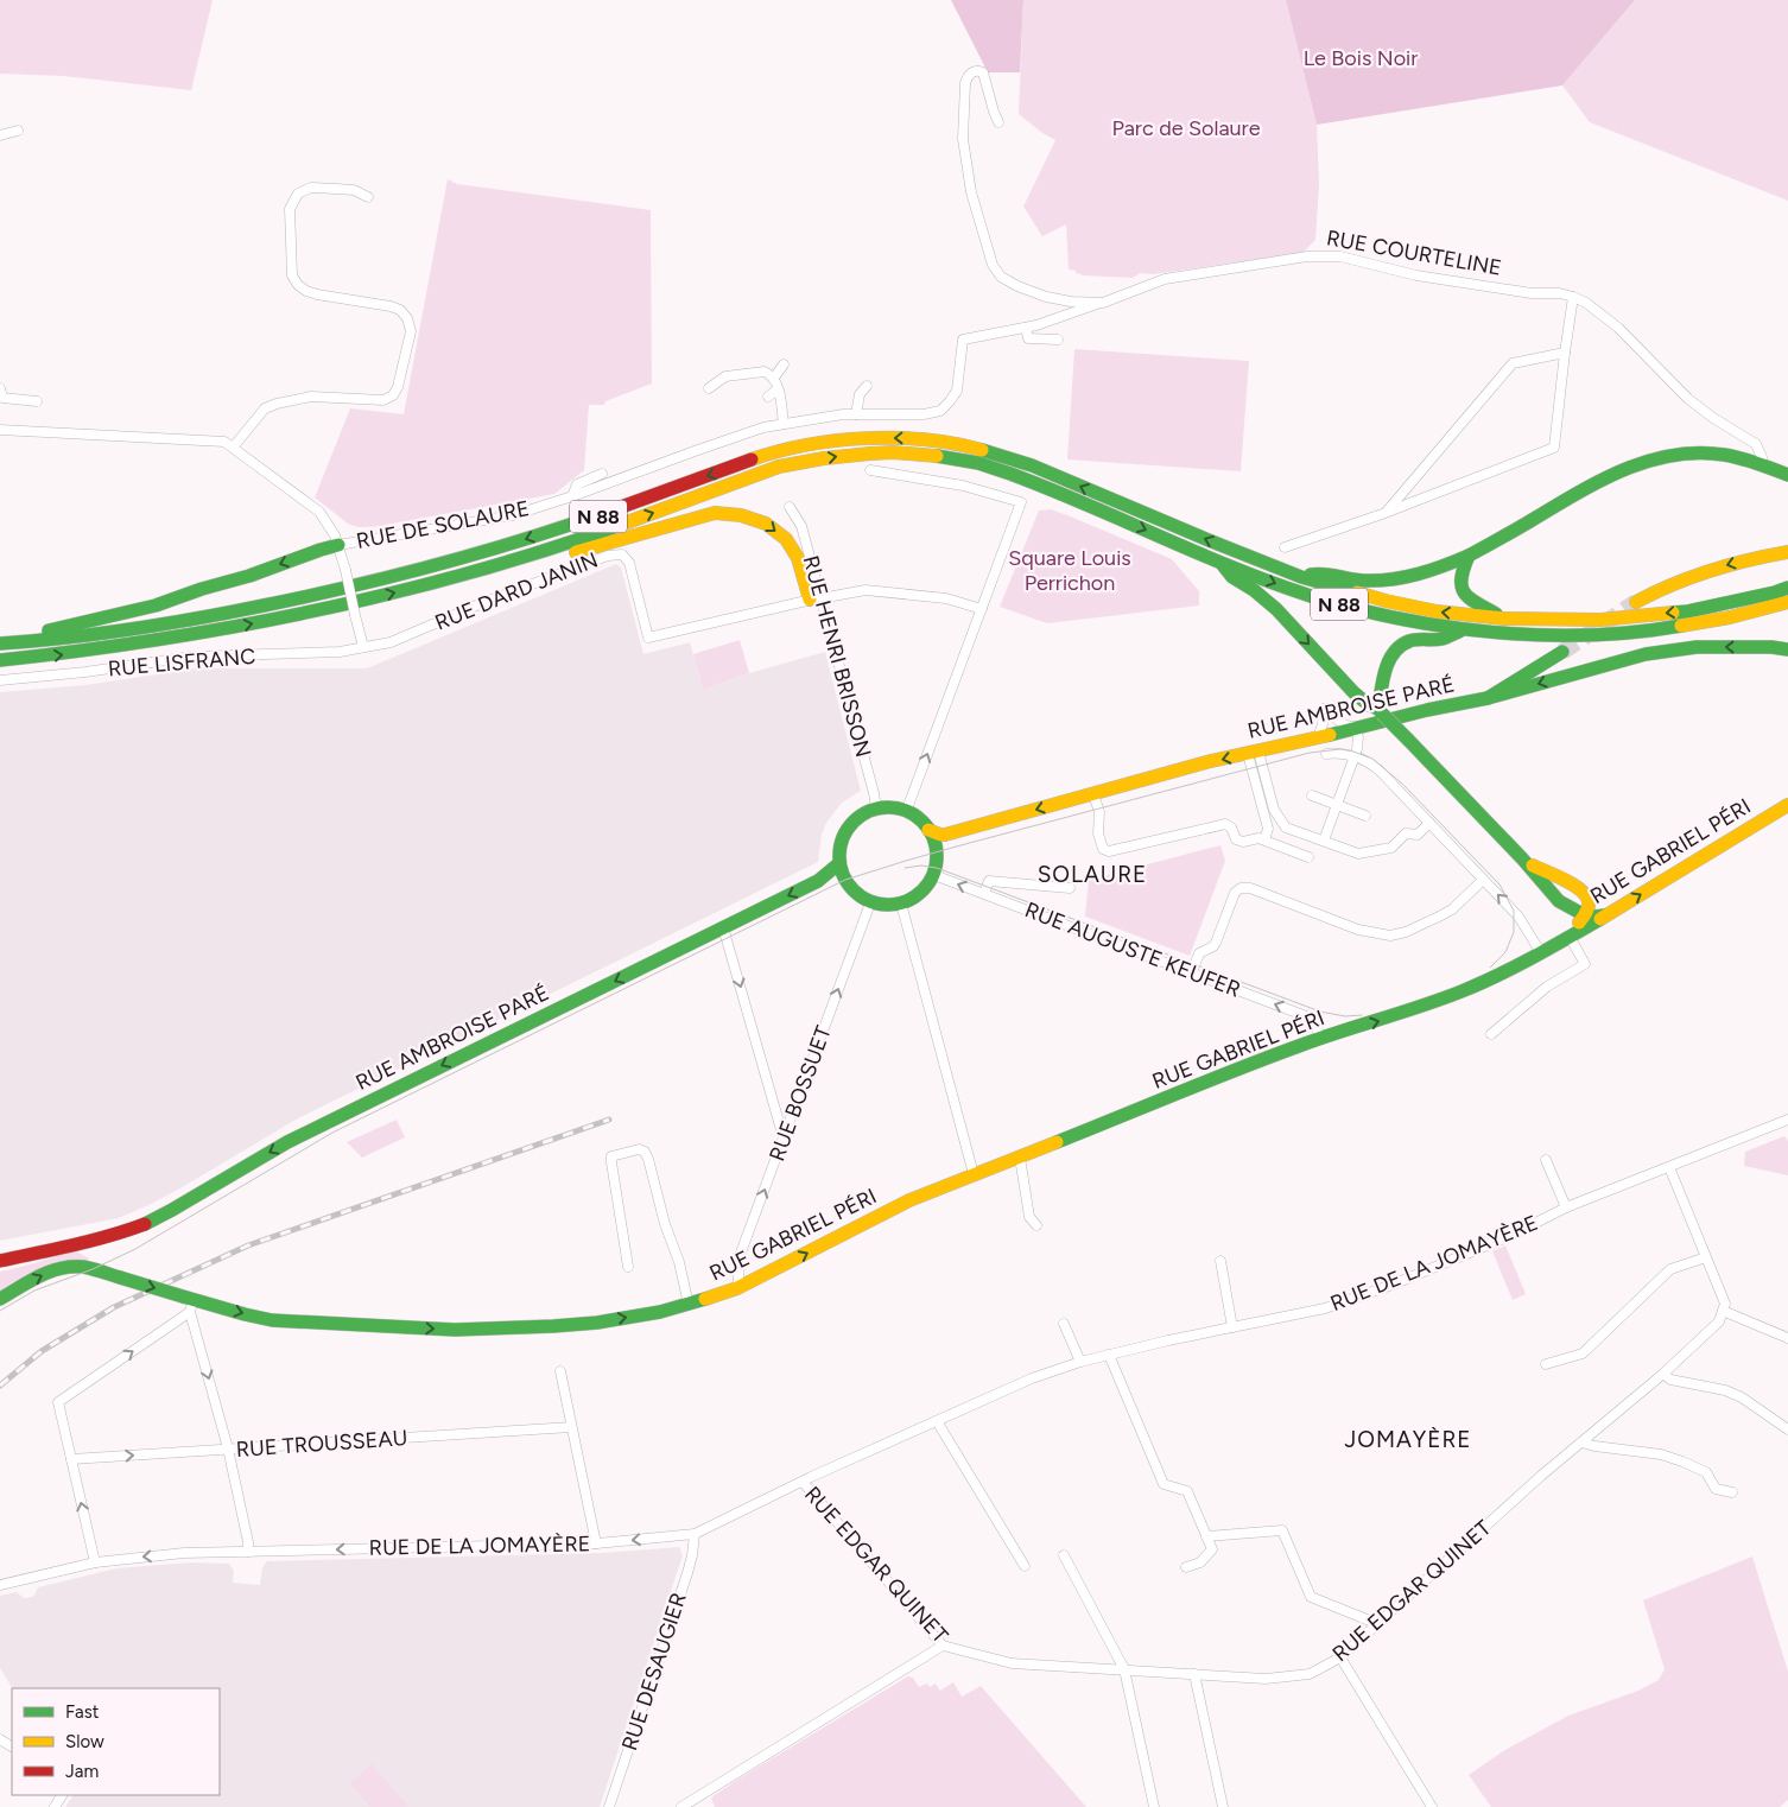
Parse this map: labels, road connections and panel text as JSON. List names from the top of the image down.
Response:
{
  "streets": {
    "main road": ["N 88", "RUE AMBROISE PARÉ", "RUE GABRIEL PÉRI"],
    "street": [
      "RUE COURTELINE",
      "RUE DE SOLAURE",
      "RUE DARD JANIN",
      "RUE HENRI BRISSON",
      "RUE LISFRANC",
      "RUE AUGUSTE KEUFER",
      "RUE BOSSUET",
      "RUE DE LA JOMAYÈRE",
      "RUE TROUSSEAU",
      "RUE EDGAR QUINET",
      "RUE DESAUGIER"
    ]
  },
  "crossings": [
    ["RUE COURTELINE", "RUE DE SOLAURE"],
    ["N 88", "RUE DARD JANIN"],
    ["N 88", "RUE HENRI BRISSON"],
    ["RUE DARD JANIN", "RUE HENRI BRISSON"],
    ["RUE DARD JANIN", "RUE LISFRANC"],
    ["RUE HENRI BRISSON", "RUE AMBROISE PARÉ"],
    ["RUE HENRI BRISSON", "RUE AUGUSTE KEUFER"],
    ["RUE HENRI BRISSON", "RUE BOSSUET"],
    ["RUE AMBROISE PARÉ", "RUE AUGUSTE KEUFER"],
    ["RUE AMBROISE PARÉ", "RUE BOSSUET"],
    ["RUE GABRIEL PÉRI", "RUE AUGUSTE KEUFER"],
    ["RUE GABRIEL PÉRI", "RUE BOSSUET"],
    ["RUE AUGUSTE KEUFER", "RUE BOSSUET"],
    ["RUE DE LA JOMAYÈRE", "RUE EDGAR QUINET"],
    ["RUE DE LA JOMAYÈRE", "RUE DESAUGIER"]
  ],
  "one_way": ["RUE GABRIEL PÉRI", "RUE AUGUSTE KEUFER", "RUE BOSSUET"],
  "districts": ["SOLAURE", "JOMAYÈRE"],
  "parks": ["Le Bois Noir", "Parc de Solaure", "Square Louis Perrichon"],
  "legend": ["Fast", "Slow", "Jam"]
}
